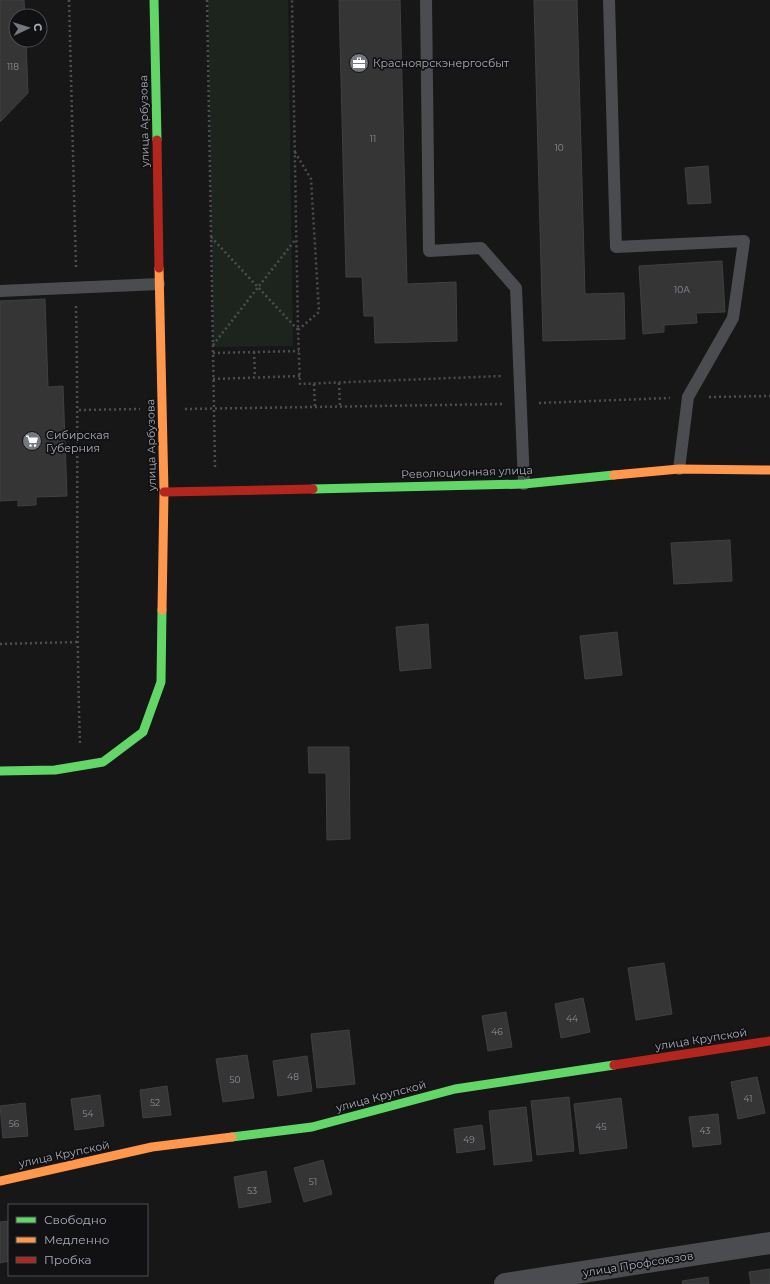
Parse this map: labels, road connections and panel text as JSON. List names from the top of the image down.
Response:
{
  "streets": {
    "street": [
      "улица Арбузова",
      "Революционная улица",
      "улица Крупской",
      "улица Профсоюзов"
    ]
  },
  "crossings": [
    ["улица Арбузова", "Революционная улица"]
  ],
  "places": {
    "office": ["Красноярскэнергосбыт"],
    "supermarket": ["Сибирская Губерния"]
  },
  "house_numbers": [
    "118",
    "11",
    "10",
    "10А",
    "44",
    "46",
    "48",
    "50",
    "41",
    "52",
    "54",
    "56",
    "45",
    "43",
    "49",
    "51",
    "53"
  ],
  "legend": ["Свободно", "Медленно", "Пробка"],
  "north": "right"
}
